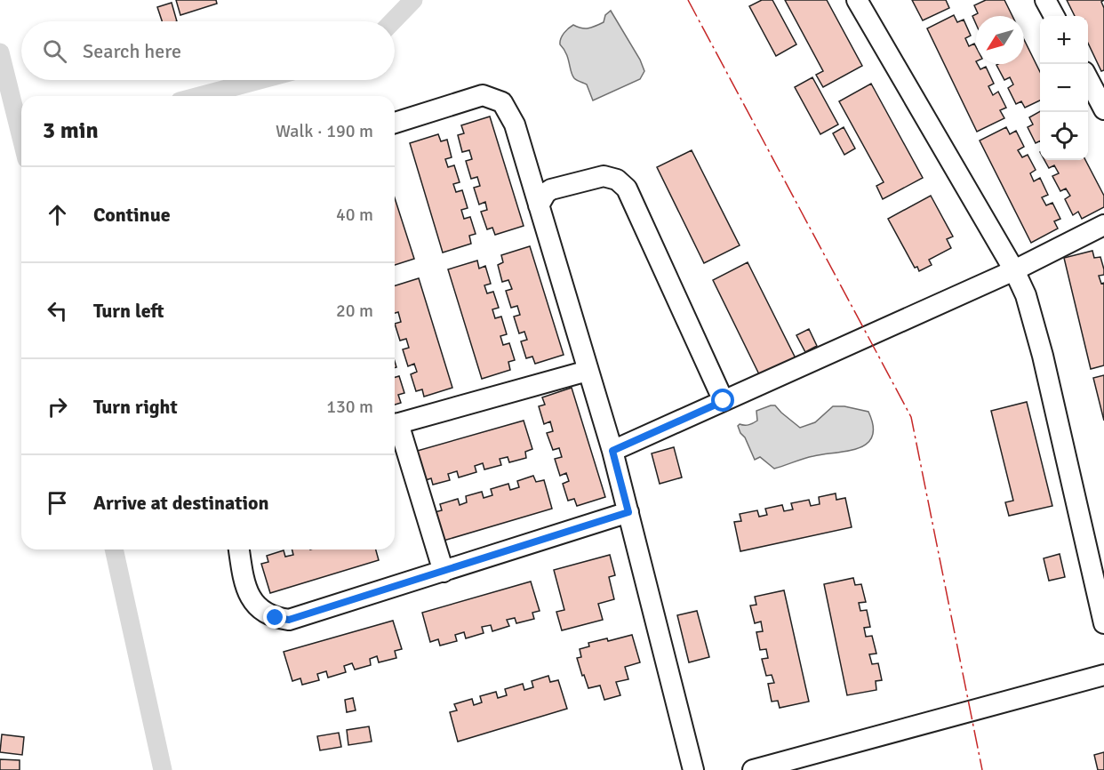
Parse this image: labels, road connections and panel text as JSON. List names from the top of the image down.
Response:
{
  "north": "bottom left",
  "page": {
    "map_buttons": ["+", "−"],
    "search": "Search here",
    "heading": ["3 min", "Walk · 190 m"],
    "list": [
      ["Continue", "40 m"],
      ["Turn left", "20 m"],
      ["Turn right", "130 m"],
      "Arrive at destination"
    ]
  }
}
